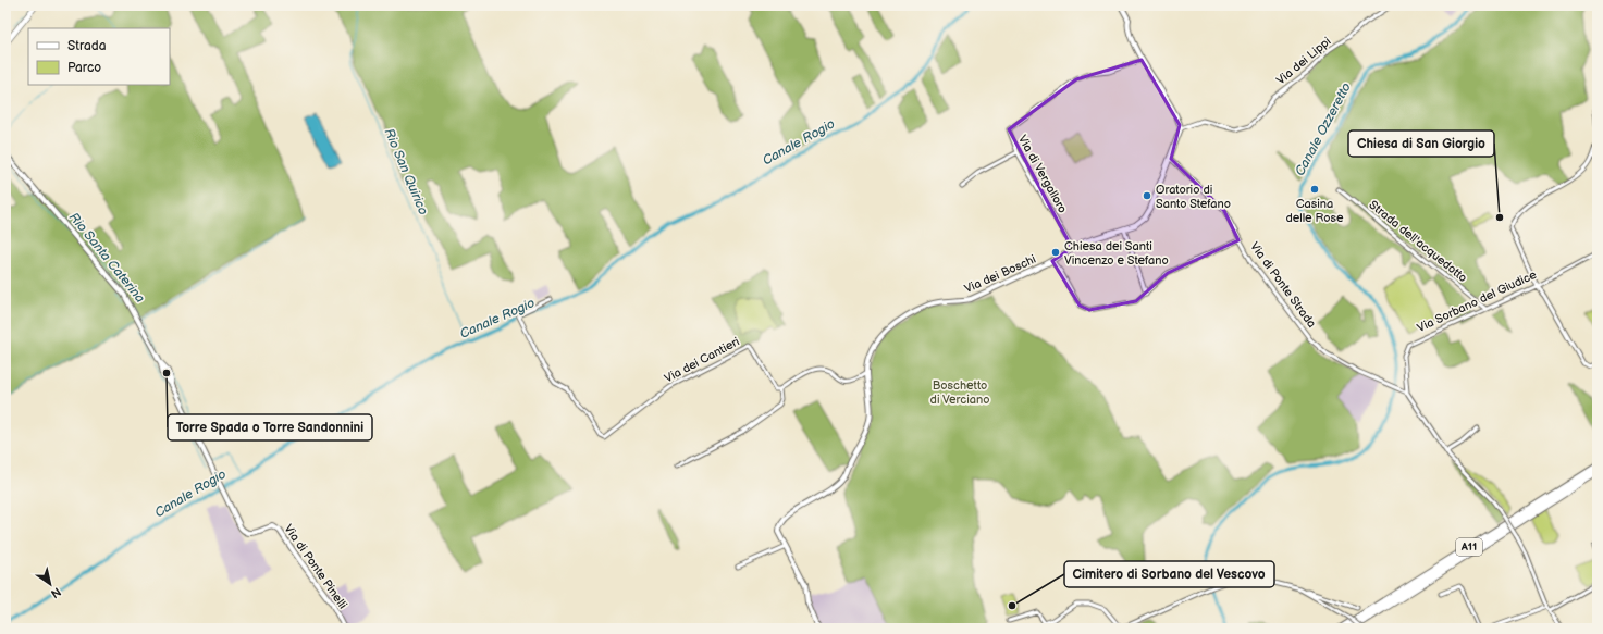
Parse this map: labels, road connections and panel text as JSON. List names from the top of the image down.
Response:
{
  "streets": {
    "highway": ["A11"],
    "street": [
      "Via dei Lippi",
      "Via di Vergalloro",
      "Strada dell'acquedotto",
      "Via dei Boschi",
      "Via di Ponte Strada",
      "Via Sorbano del Giudice",
      "Via dei Cantieri",
      "Via di Ponte Pinelli"
    ]
  },
  "crossings": [
    ["Via di Vergalloro", "Via dei Boschi"],
    ["Strada dell'acquedotto", "Via Sorbano del Giudice"],
    ["Via dei Boschi", "Via di Ponte Strada"],
    ["Via di Ponte Strada", "Via Sorbano del Giudice"]
  ],
  "water": [
    "Canale Ozzeretto",
    "Canale Rogio",
    "Rio San Quirico",
    "Rio Santa Caterina"
  ],
  "parks": ["Boschetto di Verciano"],
  "places": [
    "Casina delle Rose",
    "Oratorio di Santo Stefano",
    "Chiesa di San Giorgio",
    "Chiesa dei Santi Vincenzo e Stefano",
    "Torre Spada o Torre Sandonnini",
    "Cimitero di Sorbano del Vescovo"
  ],
  "legend": ["Strada", "Parco"],
  "north": "bottom right"
}
